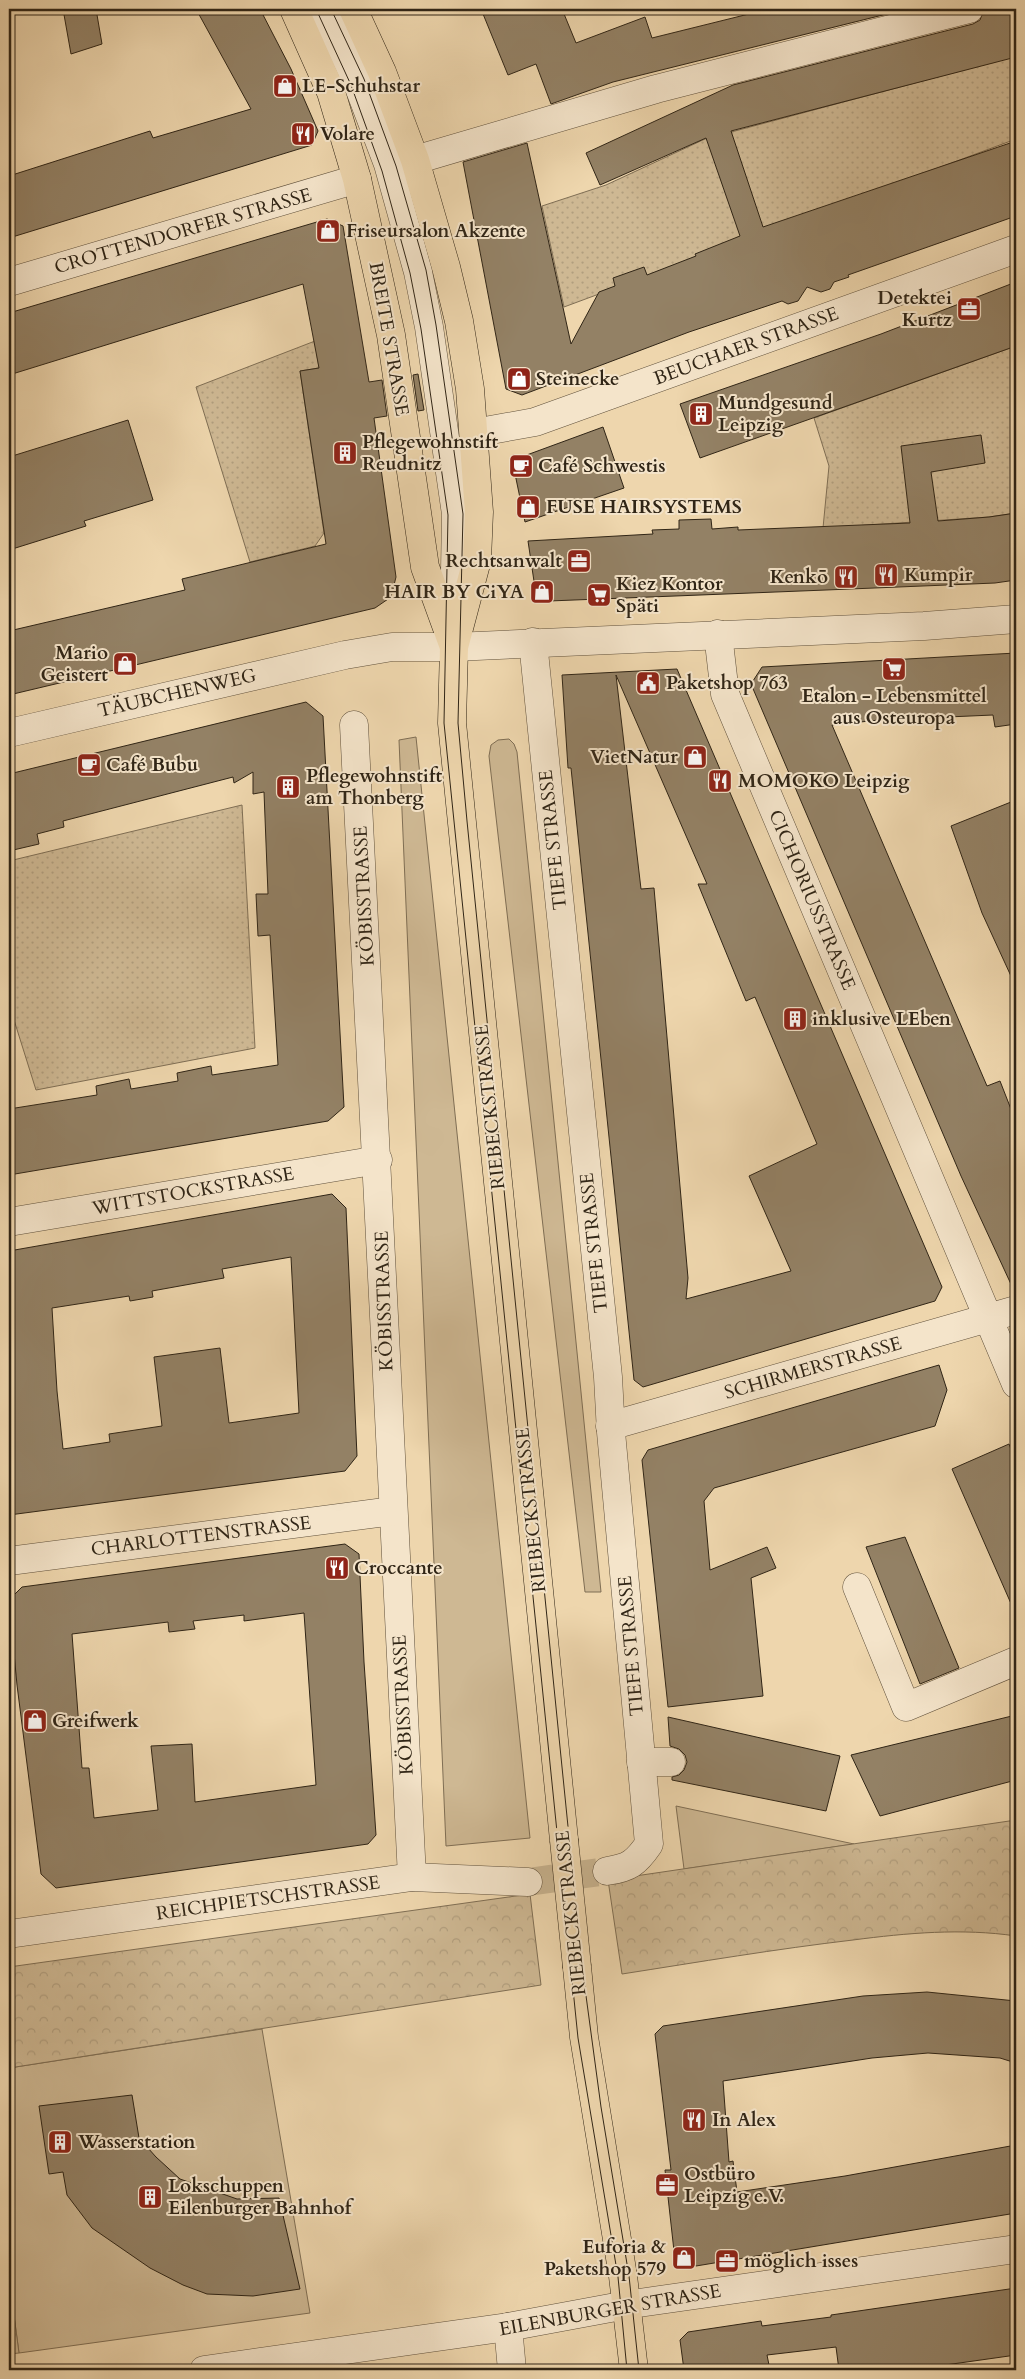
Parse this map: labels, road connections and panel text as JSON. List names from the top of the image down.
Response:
{
  "streets": {
    "main road": ["BREITE STRASSE", "RIEBECKSTRASSE"],
    "street": [
      "CROTTENDORFER STRASSE",
      "BEUCHAER STRASSE",
      "TÄUBCHENWEG",
      "TIEFE STRASSE",
      "KÖBISSTRASSE",
      "CICHORIUSSTRASSE",
      "WITTSTOCKSTRASSE",
      "SCHIRMERSTRASSE",
      "CHARLOTTENSTRASSE",
      "REICHPIETSCHSTRASSE",
      "EILENBURGER STRASSE"
    ]
  },
  "crossings": [
    ["CROTTENDORFER STRASSE", "BREITE STRASSE"],
    ["BREITE STRASSE", "TÄUBCHENWEG"],
    ["BREITE STRASSE", "RIEBECKSTRASSE"],
    ["TÄUBCHENWEG", "TIEFE STRASSE"],
    ["TÄUBCHENWEG", "CICHORIUSSTRASSE"],
    ["TÄUBCHENWEG", "RIEBECKSTRASSE"],
    ["TIEFE STRASSE", "SCHIRMERSTRASSE"],
    ["KÖBISSTRASSE", "WITTSTOCKSTRASSE"],
    ["KÖBISSTRASSE", "CHARLOTTENSTRASSE"],
    ["KÖBISSTRASSE", "REICHPIETSCHSTRASSE"],
    ["CICHORIUSSTRASSE", "SCHIRMERSTRASSE"],
    ["RIEBECKSTRASSE", "EILENBURGER STRASSE"]
  ],
  "places": {
    "shop": [
      "LE-Schuhstar",
      "Friseursalon Akzente",
      "Steinecke",
      "FUSE HAIRSYSTEMS",
      "HAIR BY CiYA",
      "Mario Geistert",
      "VietNatur",
      "Greifwerk",
      "Euforia & Paketshop 579"
    ],
    "restaurant": [
      "Volare",
      "Kumpir",
      "Kenkō",
      "MOMOKO Leipzig",
      "Croccante",
      "In Alex"
    ],
    "office": [
      "Detektei Kurtz",
      "Rechtsanwalt",
      "Ostbüro Leipzig e.V.",
      "möglich isses"
    ],
    "building": [
      "Mundgesund Leipzig",
      "Pflegewohnstift Reudnitz",
      "Pflegewohnstift am Thonberg",
      "inklusive LEben",
      "Wasserstation",
      "Lokschuppen Eilenburger Bahnhof"
    ],
    "cafe": ["Café Schwestis", "Café Bubu"],
    "supermarket": ["Kiez Kontor Späti", "Etalon - Lebensmittel aus Osteuropa"],
    "public building": ["Paketshop 763"]
  }
}
